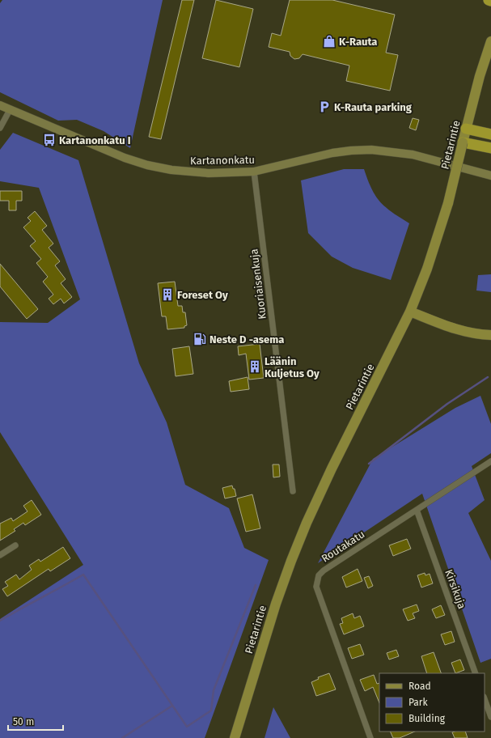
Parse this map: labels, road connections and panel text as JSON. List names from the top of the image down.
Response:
{
  "streets": {
    "main road": ["Pietarintie", "Kartanonkatu"],
    "street": ["Kuoriaisenkuja", "Routakatu", "Kirsikuja"]
  },
  "crossings": [
    ["Kartanonkatu", "Kuoriaisenkuja"],
    ["Routakatu", "Kirsikuja"]
  ],
  "places": {
    "shop": ["K-Rauta"],
    "parking": ["K-Rauta parking"],
    "bus stop": ["Kartanonkatu I"],
    "building": ["Foreset Oy", "Läänin Kuljetus Oy"],
    "fuel station": ["Neste D -asema"]
  },
  "legend": ["Road", "Park", "Building"],
  "scale_bar": "50 m"
}
